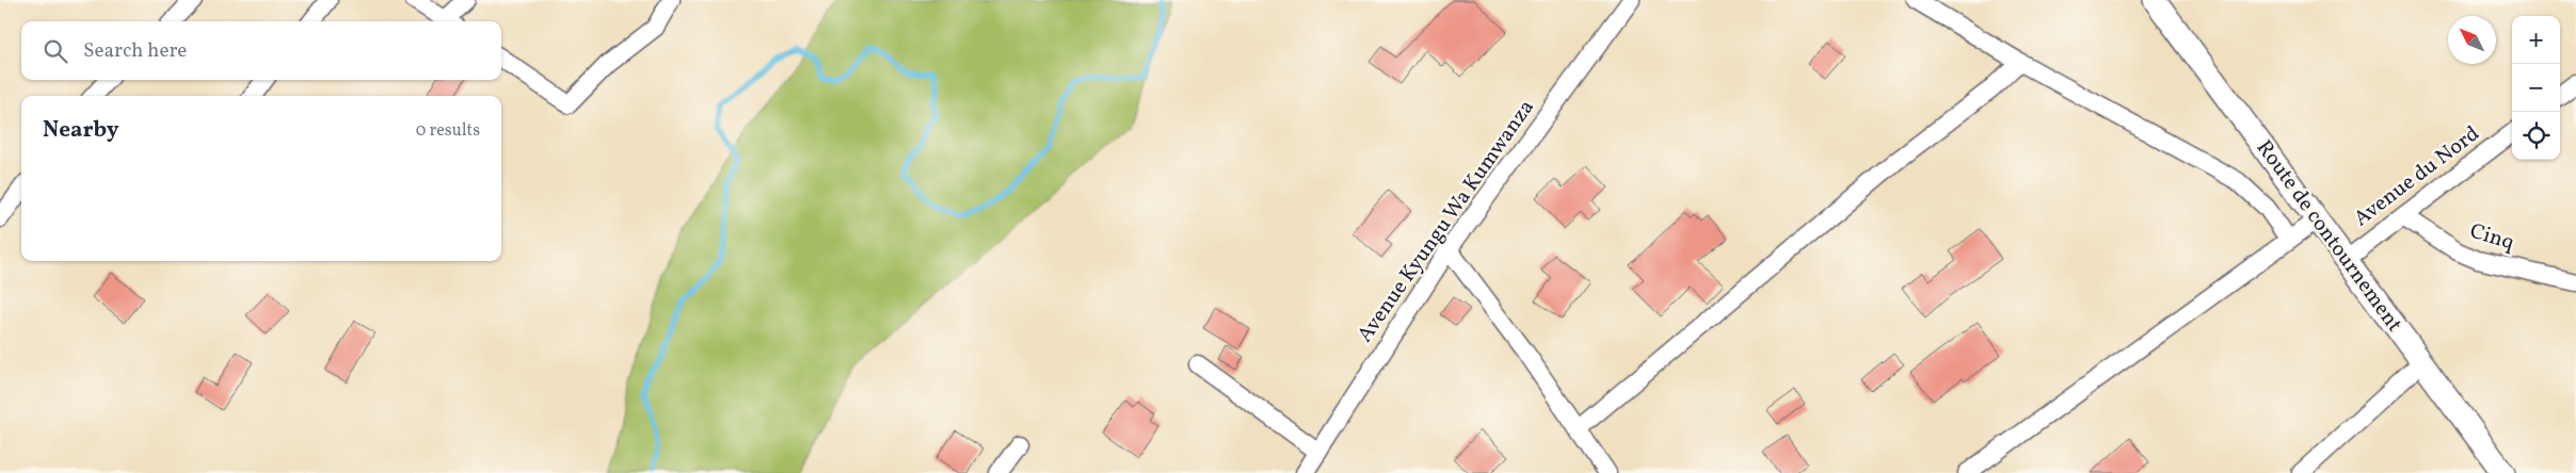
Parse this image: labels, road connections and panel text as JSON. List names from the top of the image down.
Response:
{
  "streets": {
    "street": [
      "Avenue du Nord",
      "Avenue Kyungu Wa Kumwanza",
      "Route de contournement",
      "Cinq"
    ]
  },
  "crossings": [
    ["Avenue du Nord", "Route de contournement"],
    ["Avenue du Nord", "Cinq"]
  ],
  "north": "top left",
  "page": {
    "map_buttons": ["+", "−"],
    "search": "Search here",
    "heading": ["Nearby", "0 results"]
  }
}
